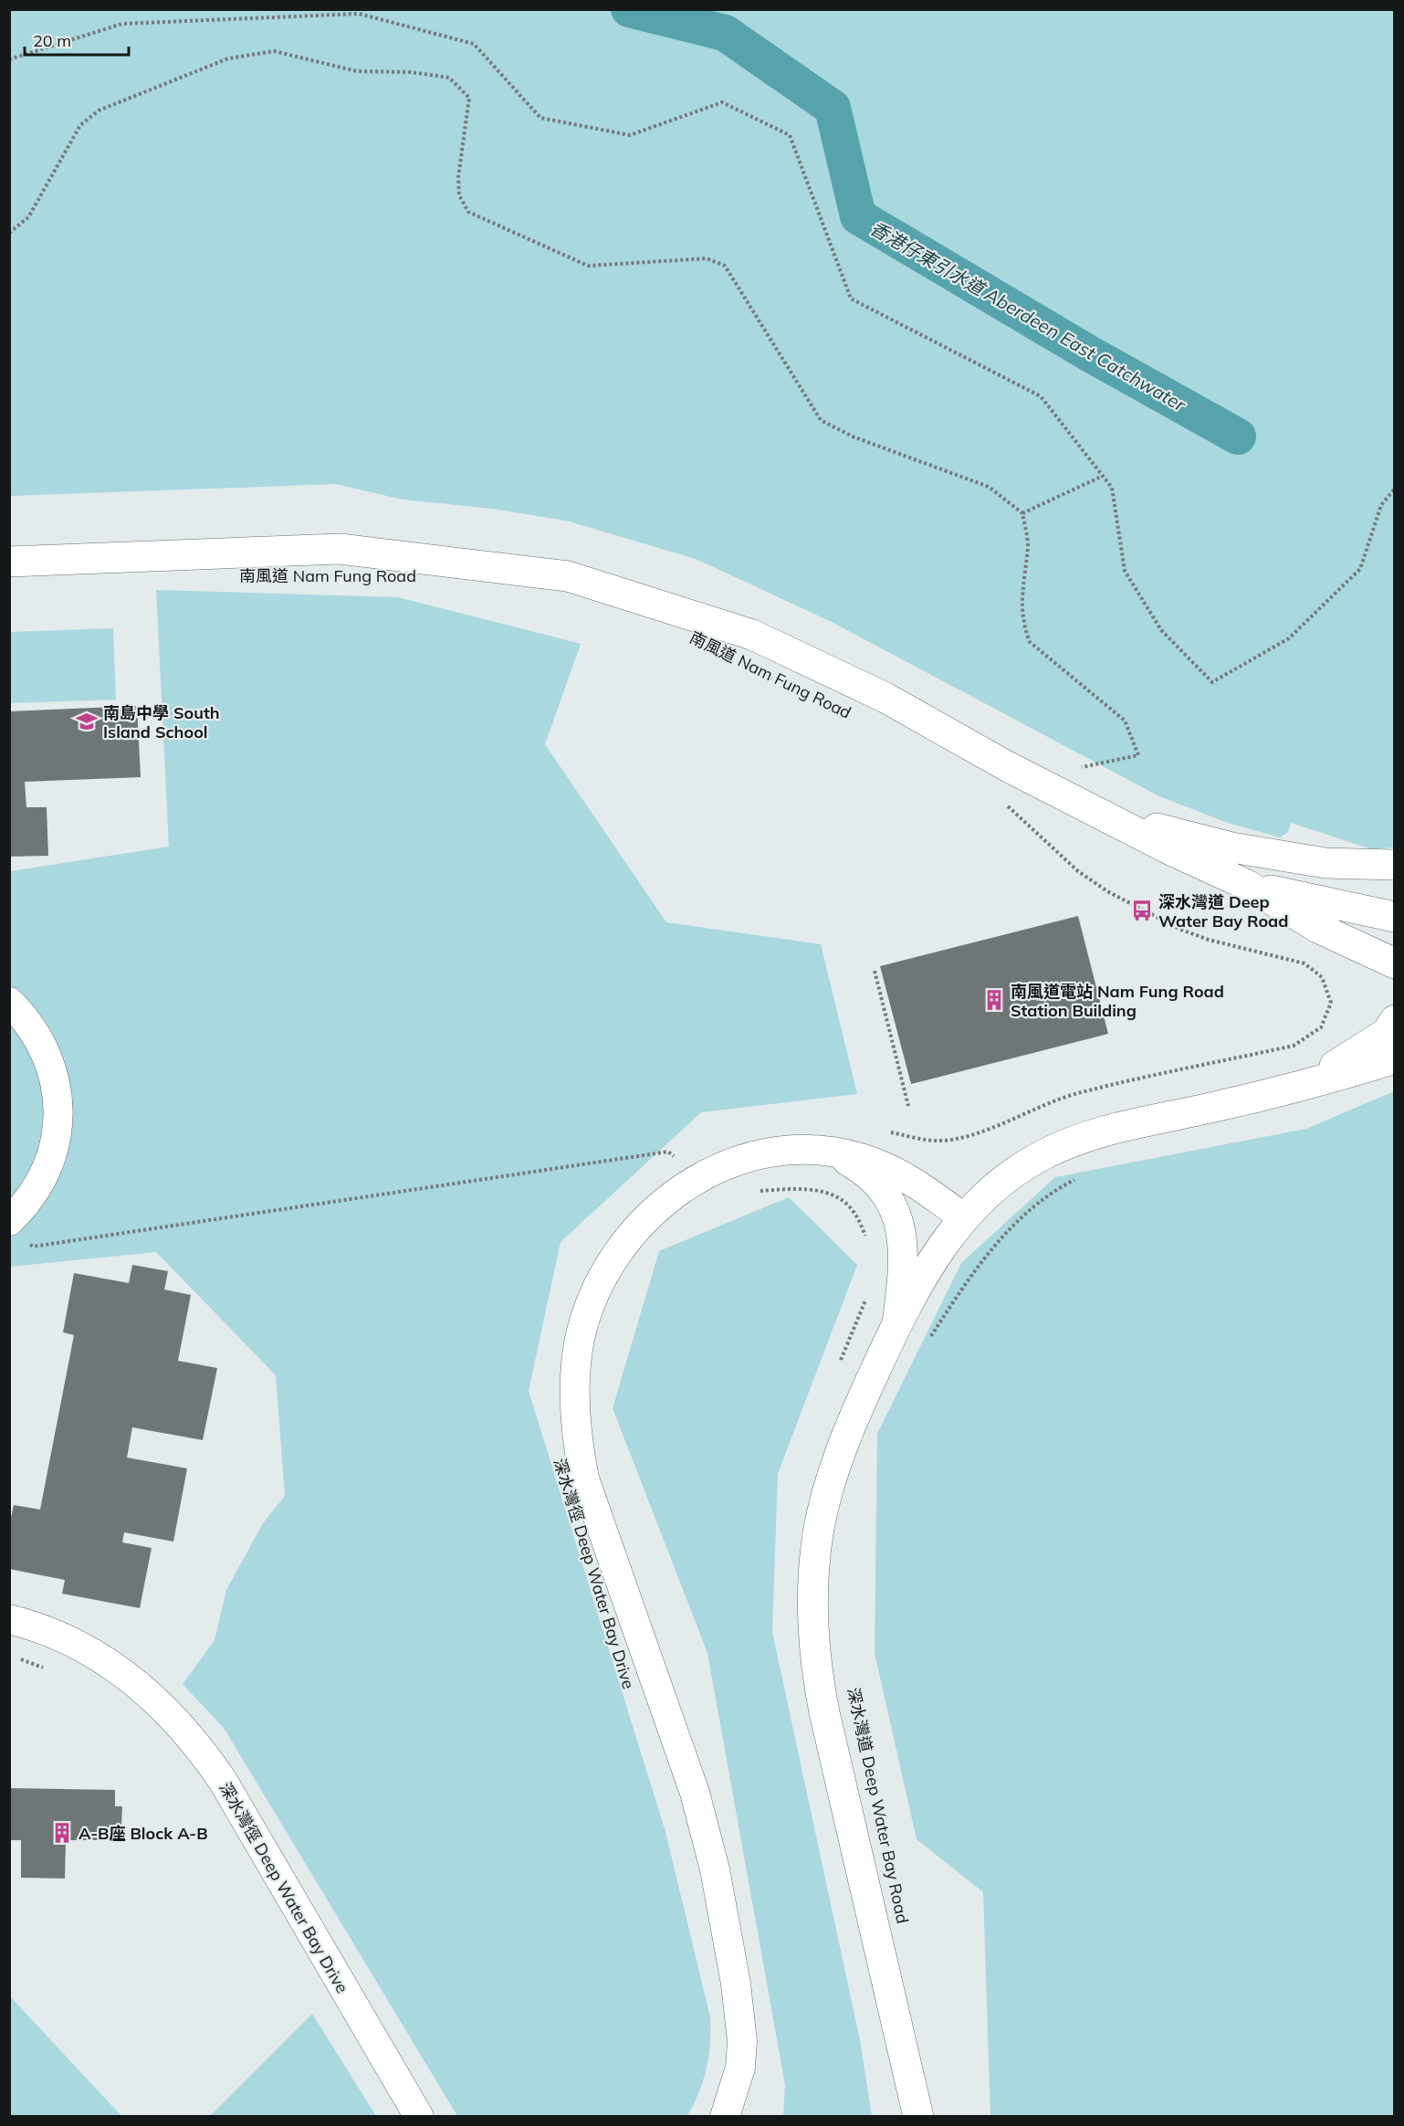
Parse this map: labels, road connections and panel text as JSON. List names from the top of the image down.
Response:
{
  "streets": {
    "main road": ["南風道 Nam Fung Road", "深水灣道 Deep Water Bay Road"],
    "street": ["深水灣徑 Deep Water Bay Drive"]
  },
  "crossings": [
    ["深水灣徑 Deep Water Bay Drive", "深水灣道 Deep Water Bay Road"]
  ],
  "water": ["香港仔東引水道 Aberdeen East Catchwater"],
  "places": {
    "school or university": ["南島中學 South Island School"],
    "bus stop": ["深水灣道 Deep Water Bay Road"],
    "building": ["南風道電站 Nam Fung Road Station Building", "A-B座 Block A-B"]
  },
  "scale_bar": "20 m"
}
